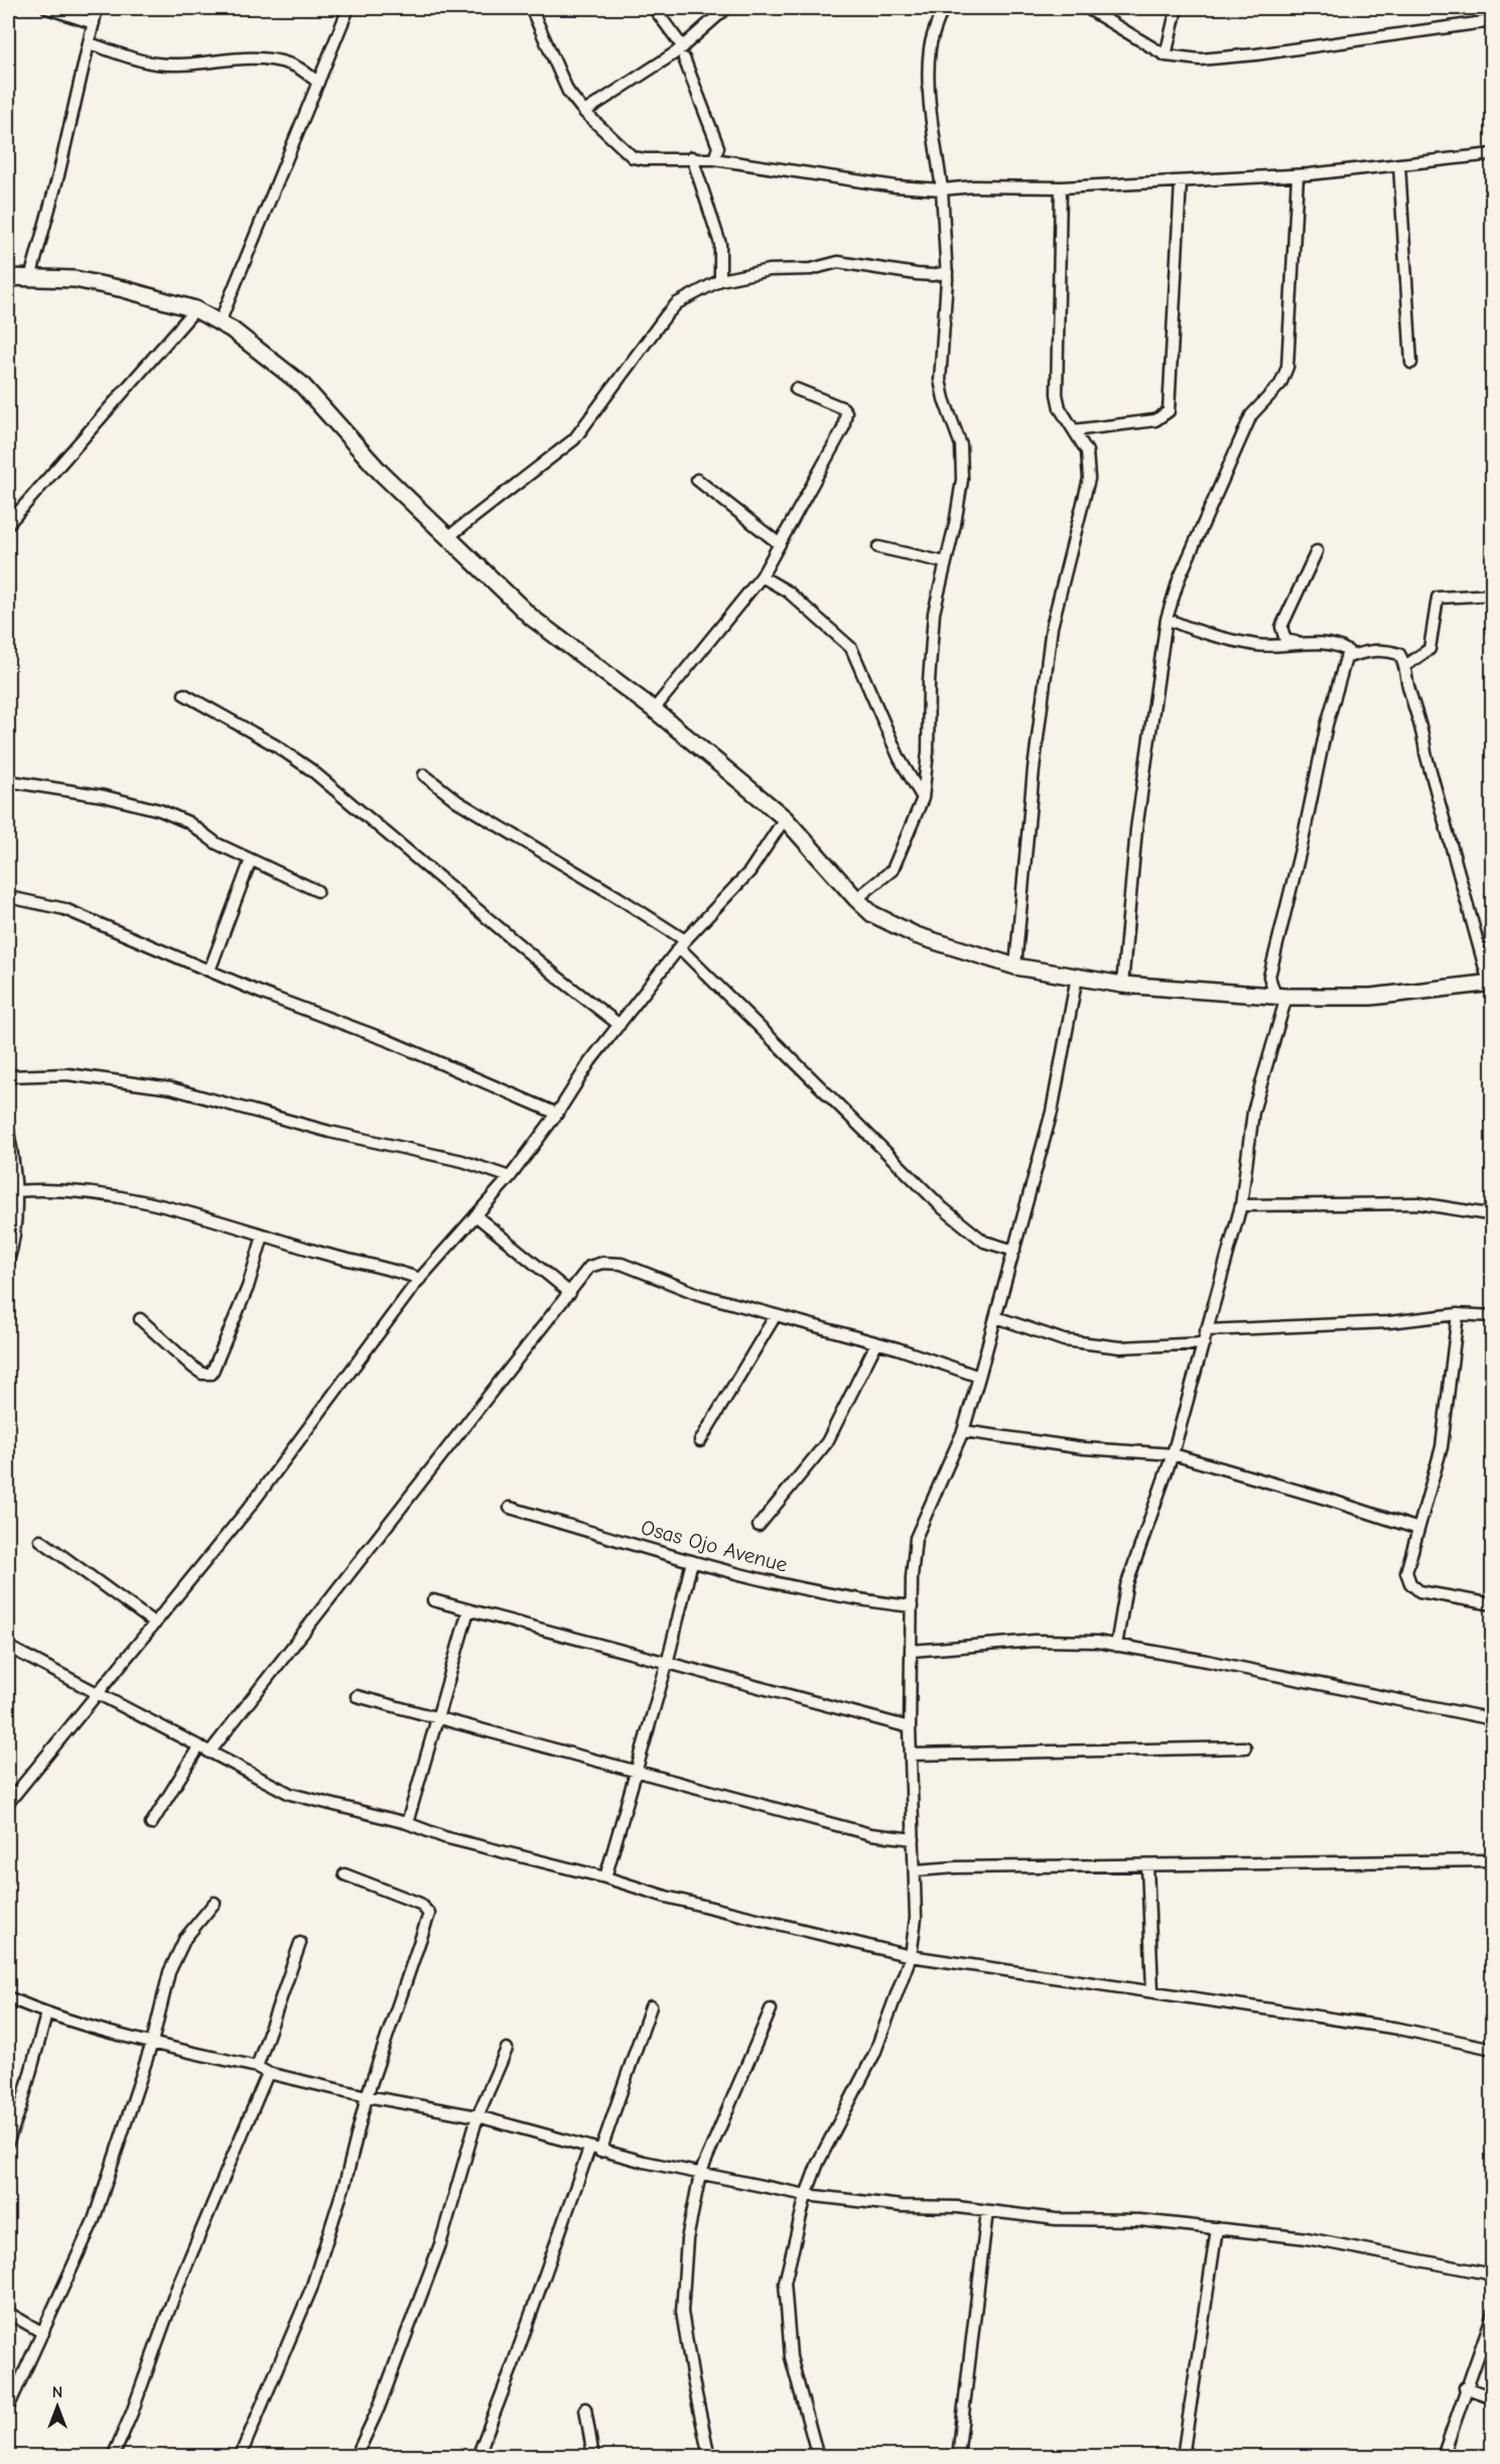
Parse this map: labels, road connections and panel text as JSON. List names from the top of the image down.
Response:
{
  "streets": {
    "street": ["Osas Ojo Avenue"]
  },
  "north": "top"
}
